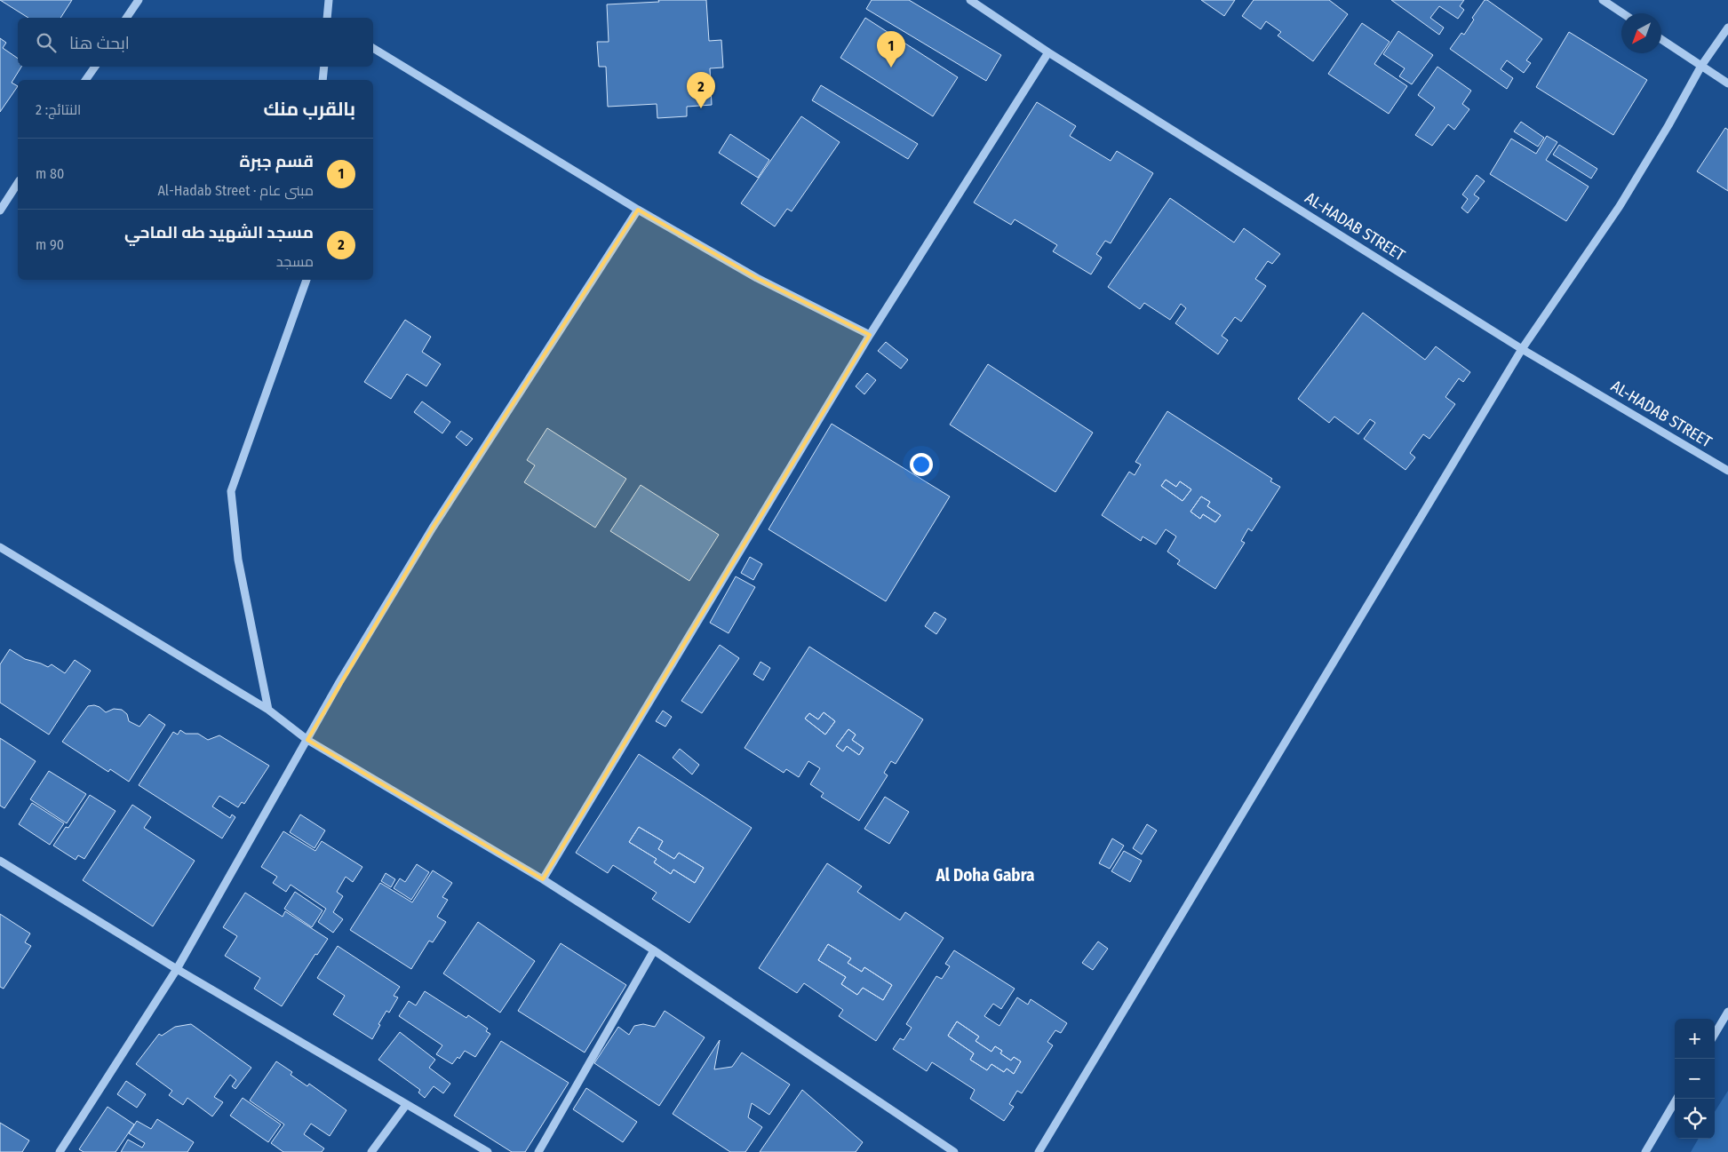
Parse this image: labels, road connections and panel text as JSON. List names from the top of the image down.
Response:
{
  "streets": {
    "street": ["AL-HADAB STREET"]
  },
  "districts": ["Al Doha Gabra"],
  "north": "bottom left",
  "page": {
    "search": "ابحث هنا",
    "pins": ["1", "2"],
    "heading": ["بالقرب منك", "النتائج: 2"],
    "list": [
      {
        "mark": "1",
        "name": "قسم جبرة",
        "note": "مبنى عام · Al-Hadab Street",
        "value": "80 m"
      },
      {
        "mark": "2",
        "name": "مسجد الشهيد طه الماحي",
        "note": "مسجد",
        "value": "90 m"
      }
    ],
    "map_buttons": ["+", "−"]
  }
}
